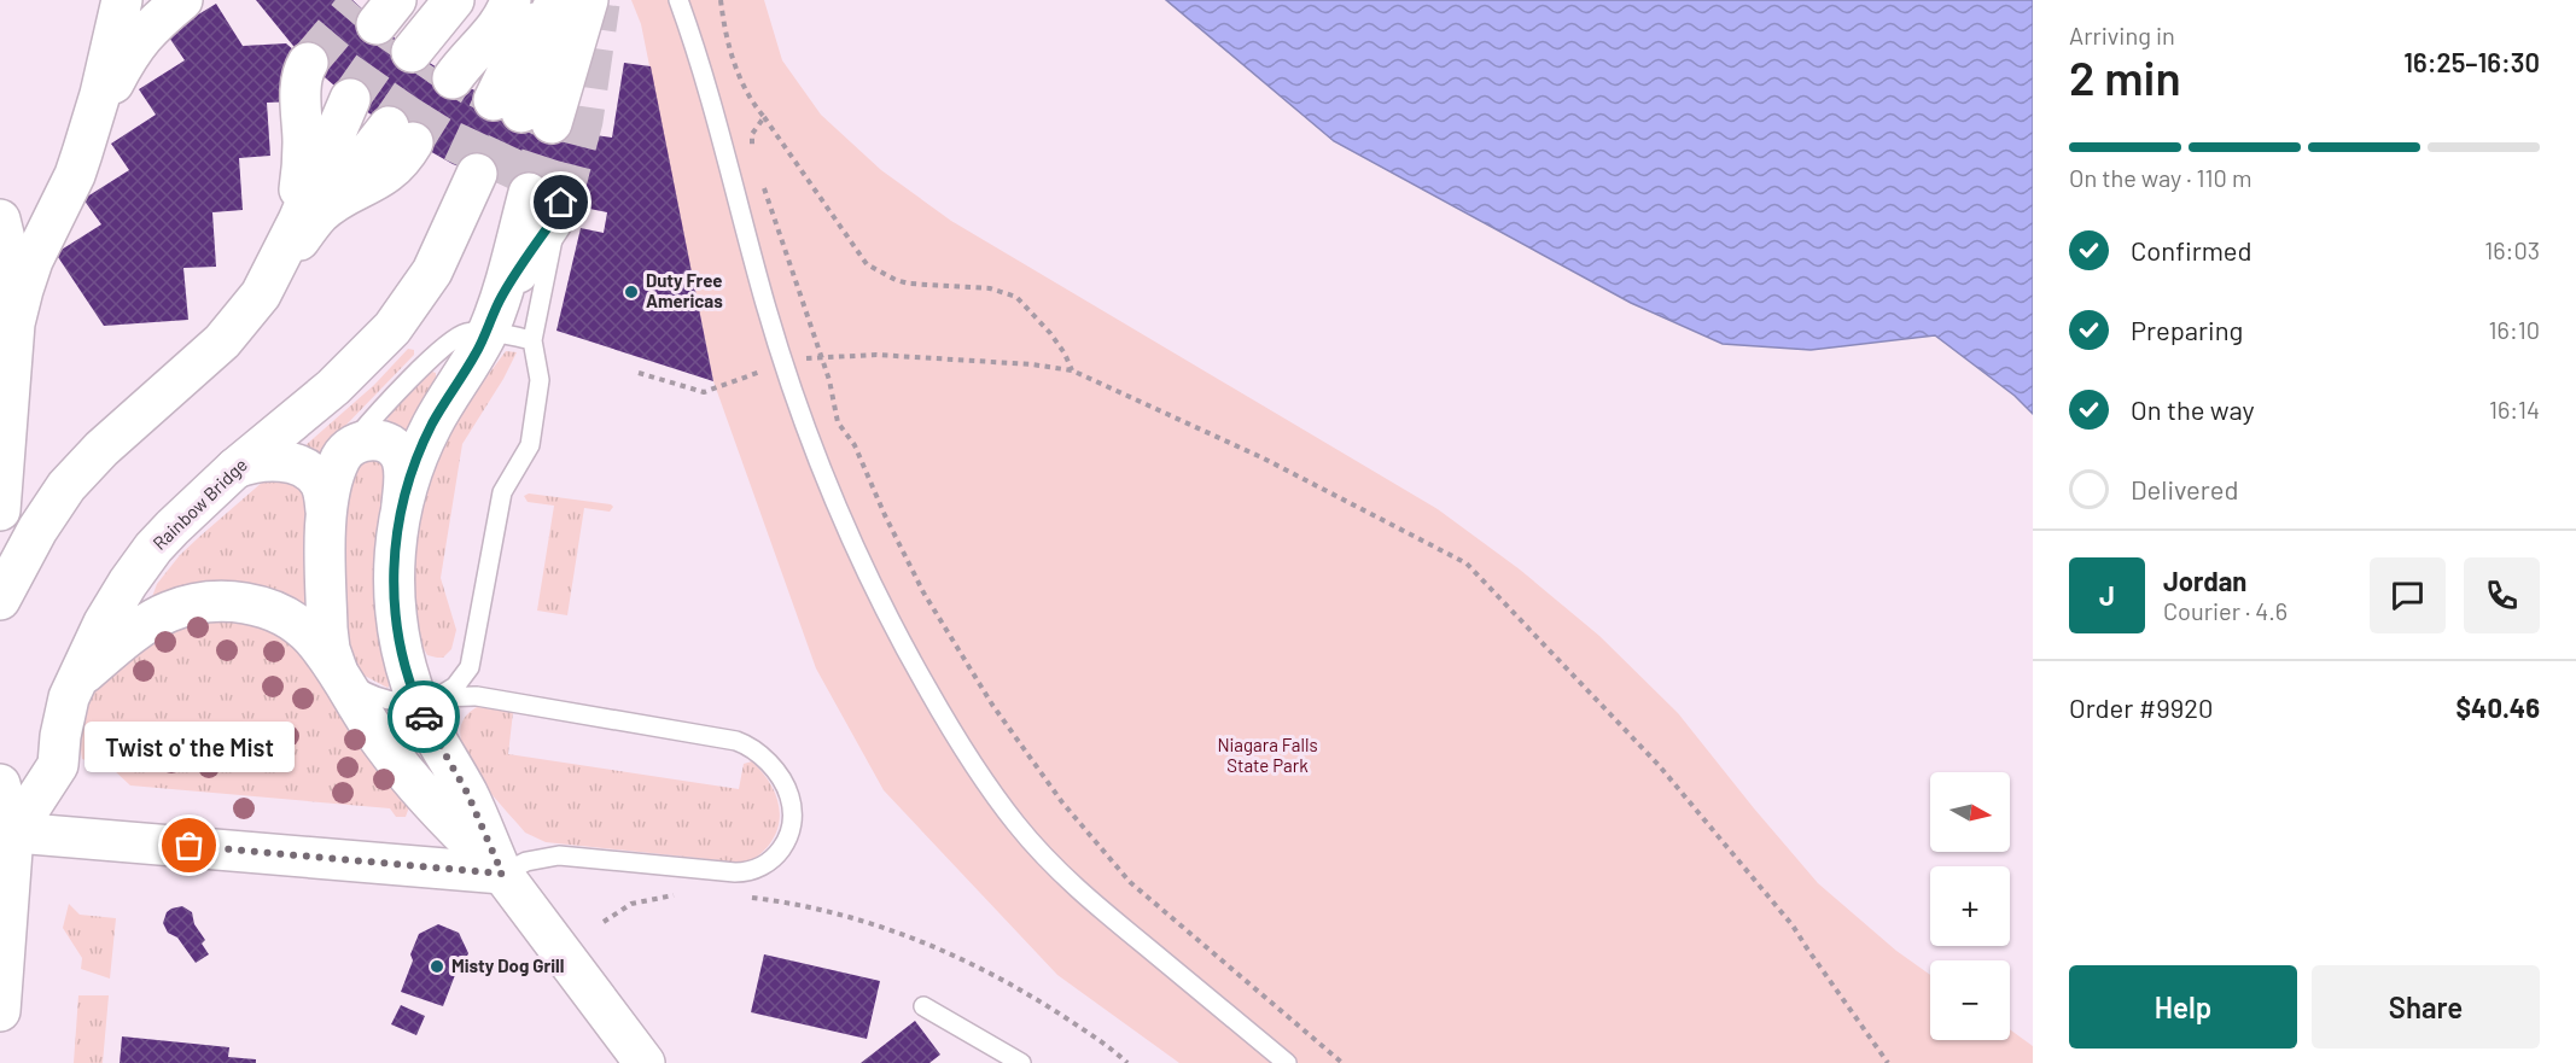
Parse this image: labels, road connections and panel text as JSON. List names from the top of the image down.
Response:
{
  "streets": {
    "main road": ["Rainbow Bridge"]
  },
  "parks": ["Niagara Falls State Park"],
  "places": ["Duty Free Americas", "Twist o' the Mist", "Misty Dog Grill"],
  "north": "right",
  "page": {
    "heading": ["2 min", "Arriving in", "16:25–16:30"],
    "panel": [
      "Jordan",
      "Courier · 4.6",
      "Order #9920",
      "$40.46"
    ],
    "bar": "On the way · 110 m",
    "list": [
      ["Confirmed", "16:03"],
      ["Preparing", "16:10"],
      ["On the way", "16:14"],
      "Delivered"
    ],
    "round": "J",
    "bubble": "Twist o' the Mist",
    "map_buttons": ["+", "−"],
    "buttons": ["Help", "Share"]
  }
}
